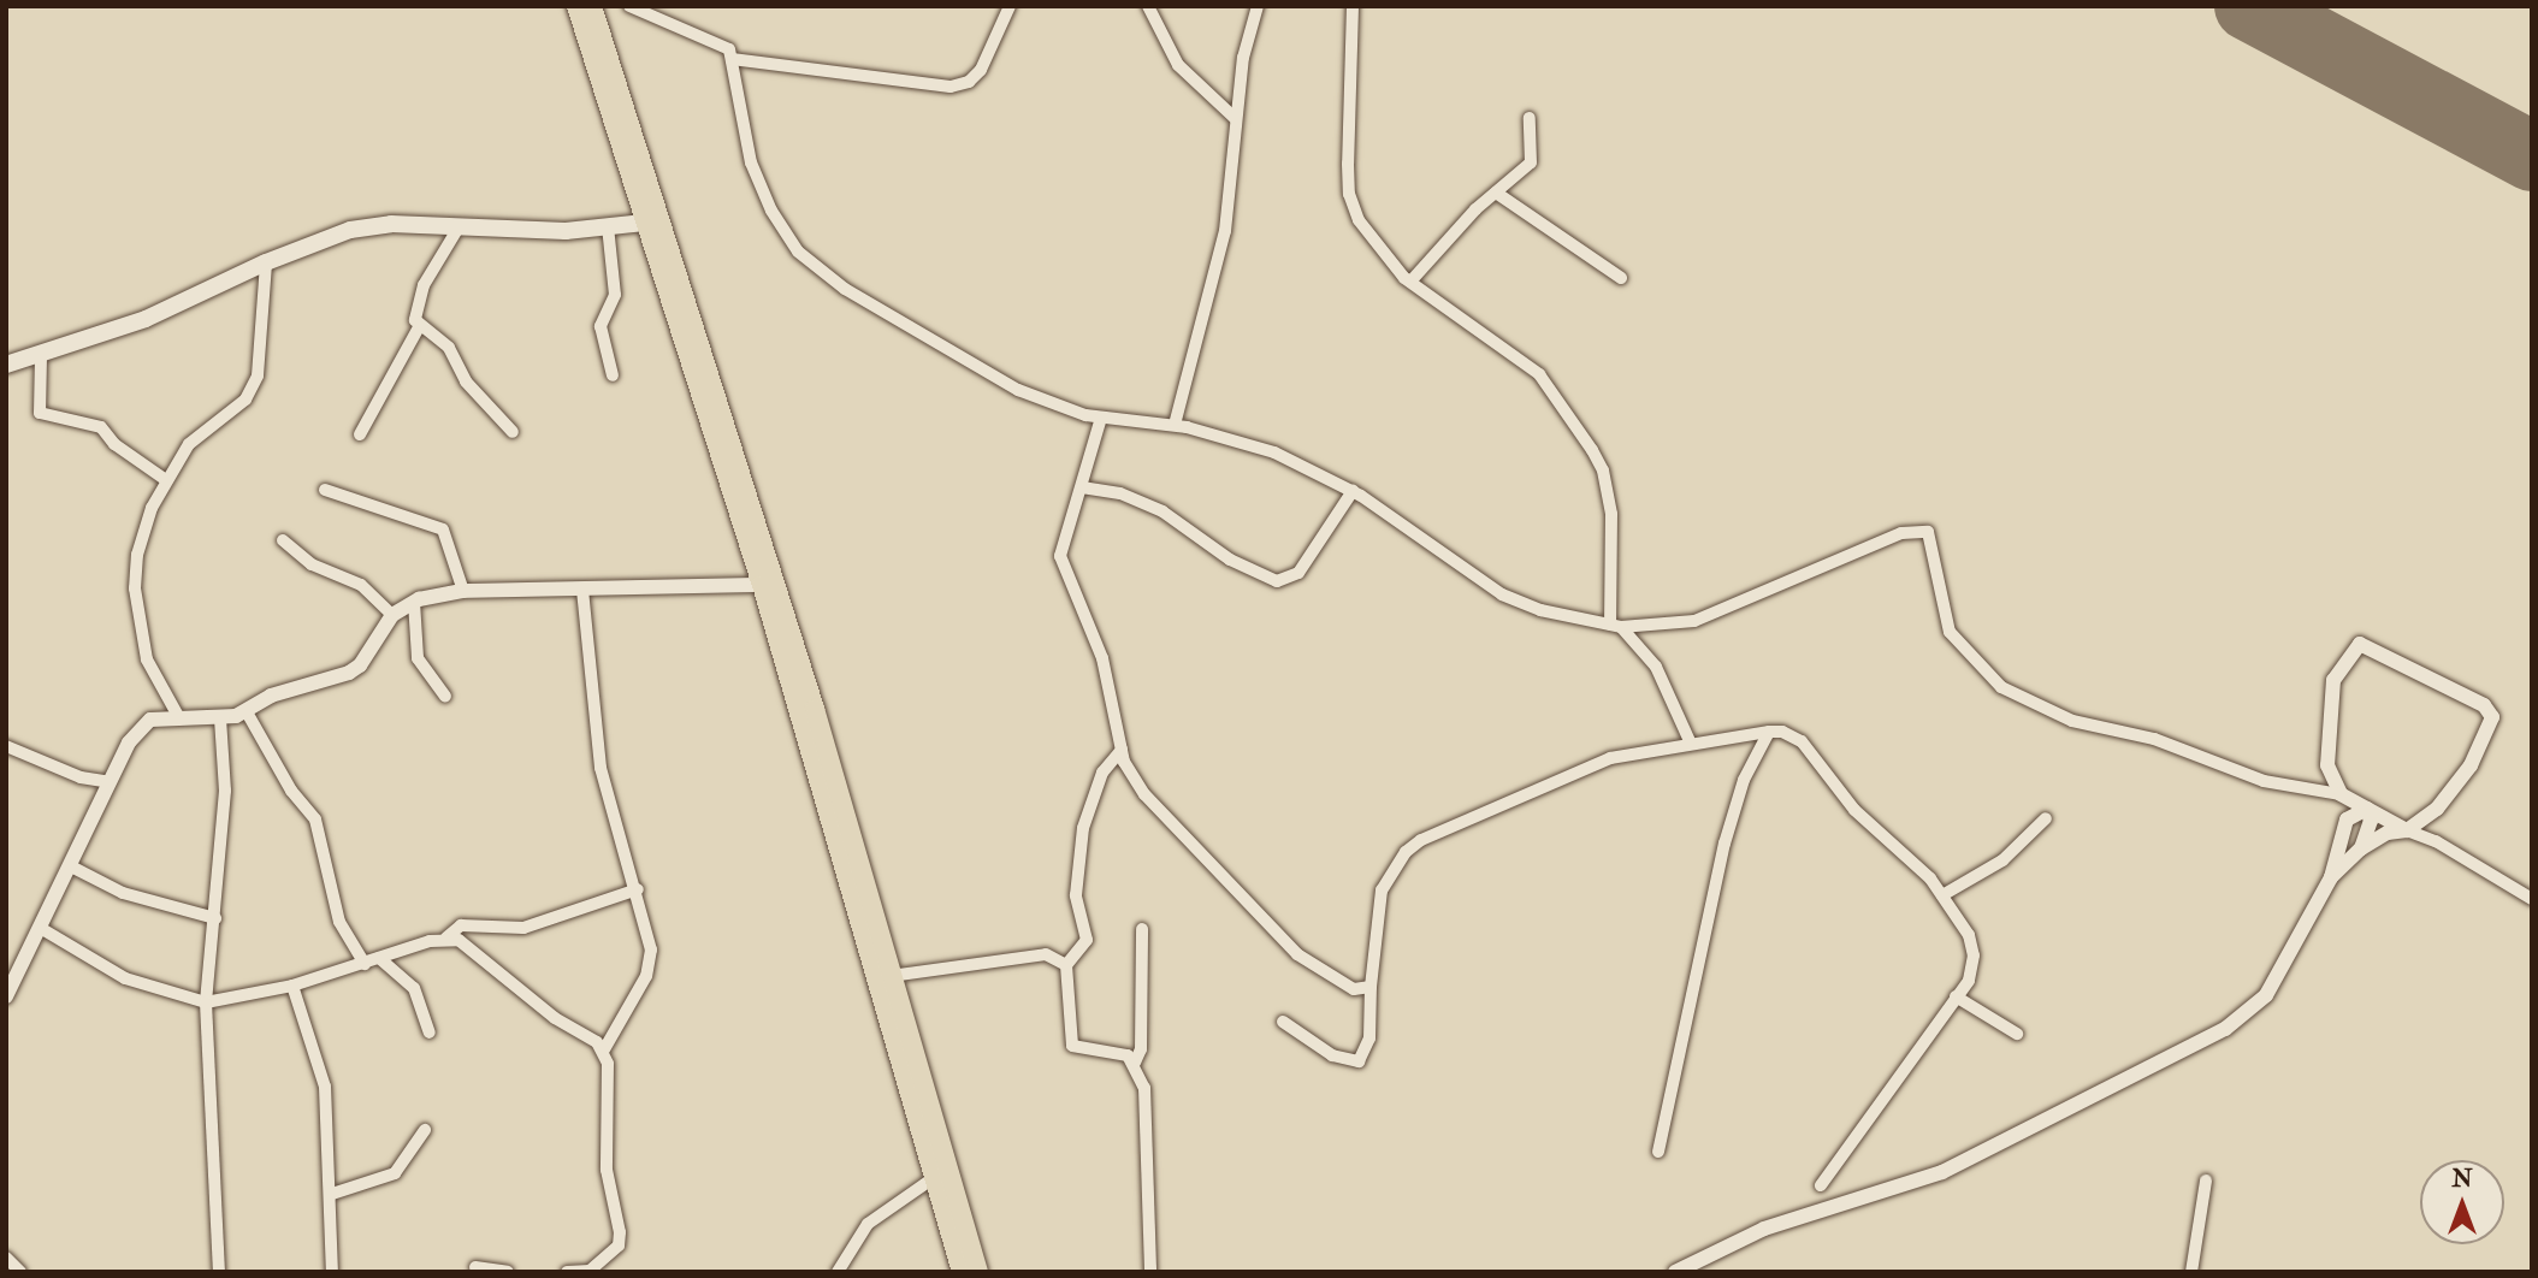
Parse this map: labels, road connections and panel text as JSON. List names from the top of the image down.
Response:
{
  "north": "top"
}
